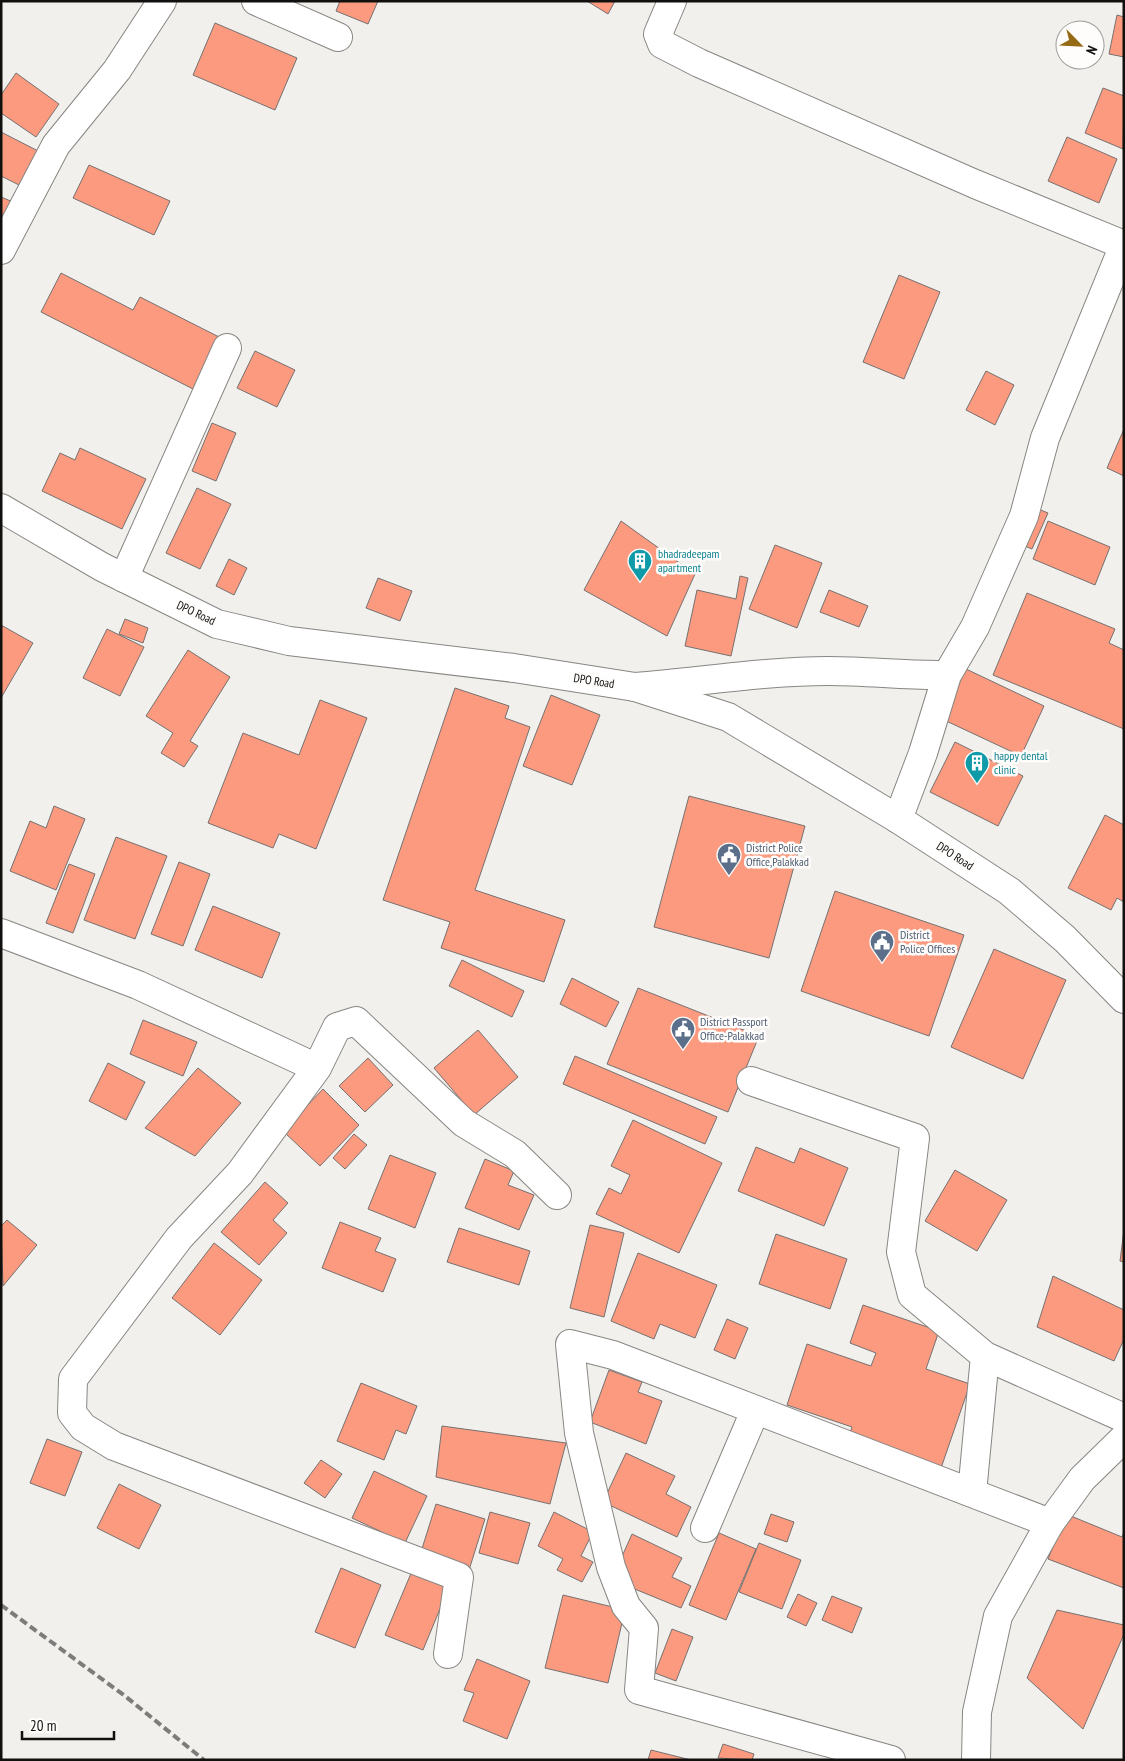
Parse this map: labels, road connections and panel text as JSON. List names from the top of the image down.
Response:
{
  "streets": {
    "street": ["DPO Road"]
  },
  "places": {
    "building": ["bhadradeepam apartment", "happy dental clinic"],
    "public building": ["District Police Office,Palakkad", "District Police Offices", "District Passport Office-Palakkad"]
  },
  "scale_bar": "20 m",
  "north": "bottom right"
}
